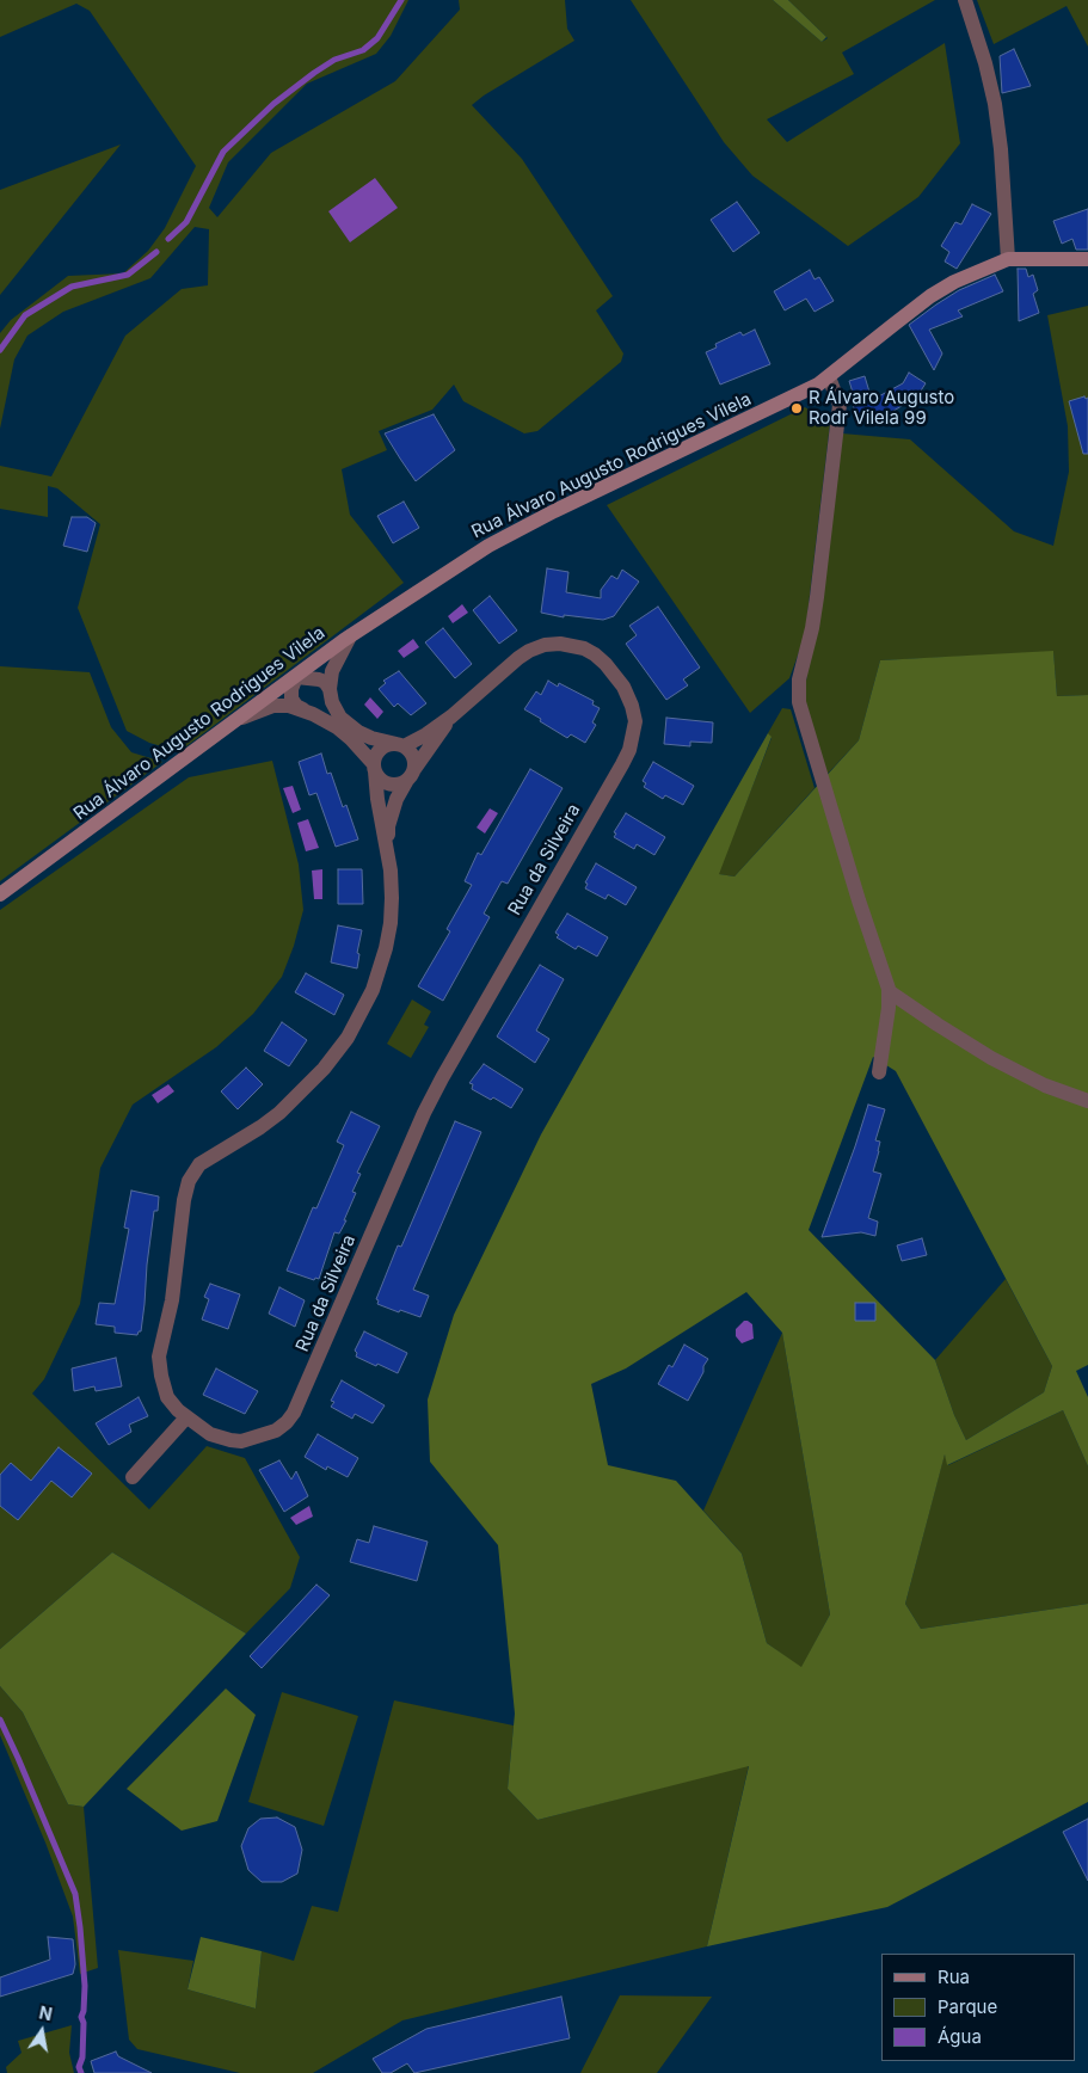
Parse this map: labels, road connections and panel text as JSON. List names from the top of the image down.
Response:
{
  "streets": {
    "main road": ["Rua Álvaro Augusto Rodrigues Vilela"],
    "street": ["Rua da Silveira"]
  },
  "places": ["R Álvaro Augusto Rodr Vilela 99"],
  "legend": ["Rua", "Parque", "Água"],
  "north": "top"
}
